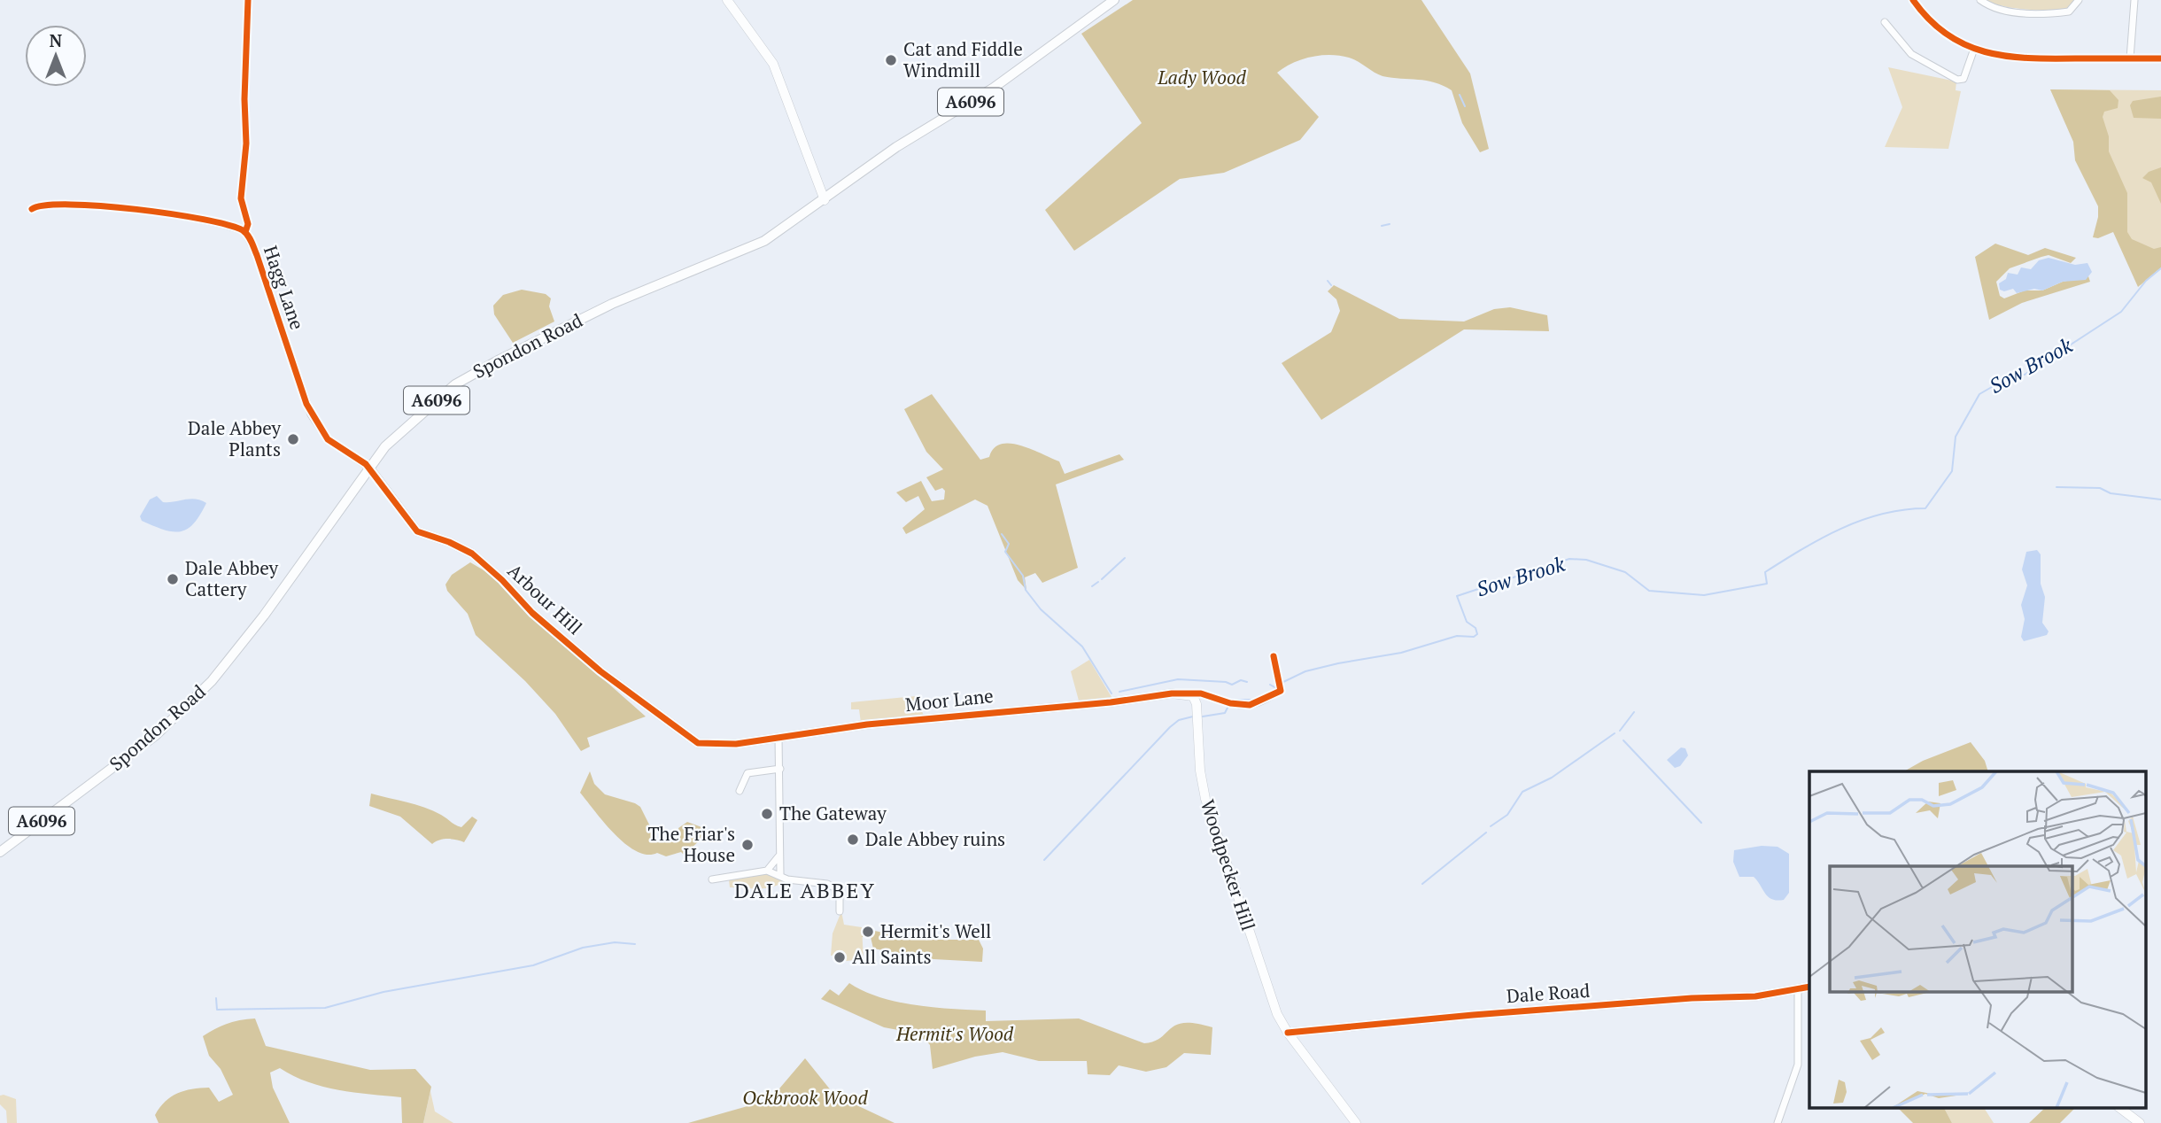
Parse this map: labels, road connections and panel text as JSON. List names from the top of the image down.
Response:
{
  "streets": {
    "main road": ["A6096", "Spondon Road"],
    "street": [
      "Hagg Lane",
      "Arbour Hill",
      "Moor Lane",
      "Woodpecker Hill",
      "Dale Road"
    ]
  },
  "crossings": [
    ["A6096", "Spondon Road"],
    ["Hagg Lane", "Spondon Road"],
    ["Hagg Lane", "Arbour Hill"],
    ["Spondon Road", "Arbour Hill"],
    ["Arbour Hill", "Moor Lane"],
    ["Moor Lane", "Woodpecker Hill"],
    ["Woodpecker Hill", "Dale Road"]
  ],
  "districts": ["DALE ABBEY"],
  "water": ["Sow Brook"],
  "parks": ["Lady Wood", "Hermit's Wood", "Ockbrook Wood"],
  "places": [
    "Cat and Fiddle Windmill",
    "Dale Abbey Plants",
    "Dale Abbey Cattery",
    "The Gateway",
    "Dale Abbey ruins",
    "The Friar's House",
    "Hermit's Well",
    "All Saints"
  ],
  "north": "top"
}
